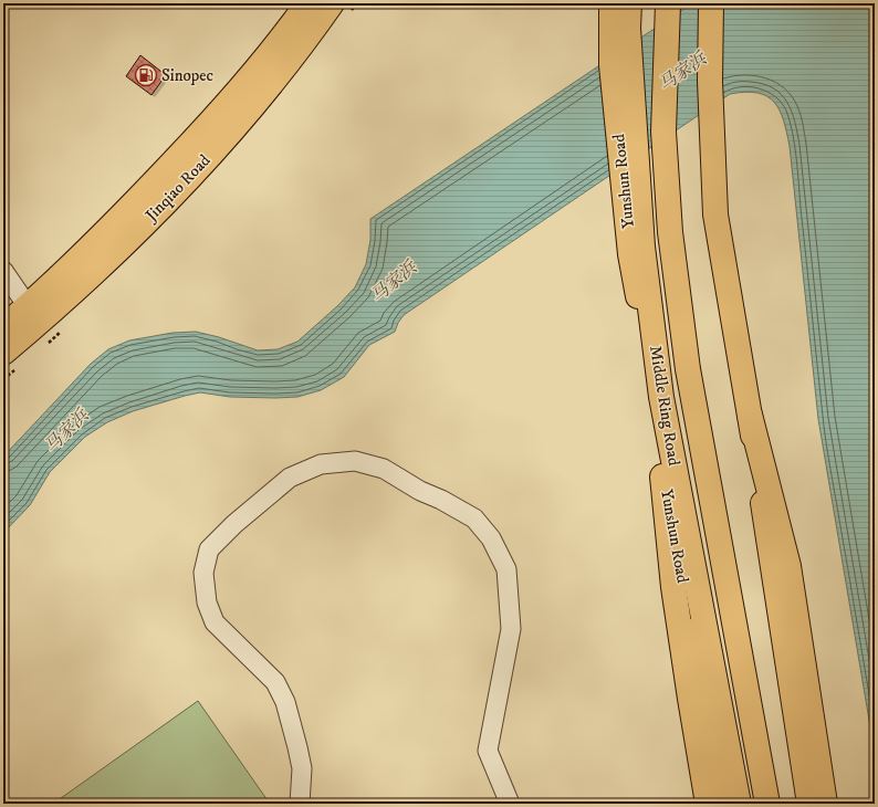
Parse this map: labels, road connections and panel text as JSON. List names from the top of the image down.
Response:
{
  "streets": {
    "main road": ["Yunshun Road", "Jinqiao Road", "Middle Ring Road"]
  },
  "water": ["马家浜"],
  "places": {
    "fuel station": ["Sinopec"]
  }
}
